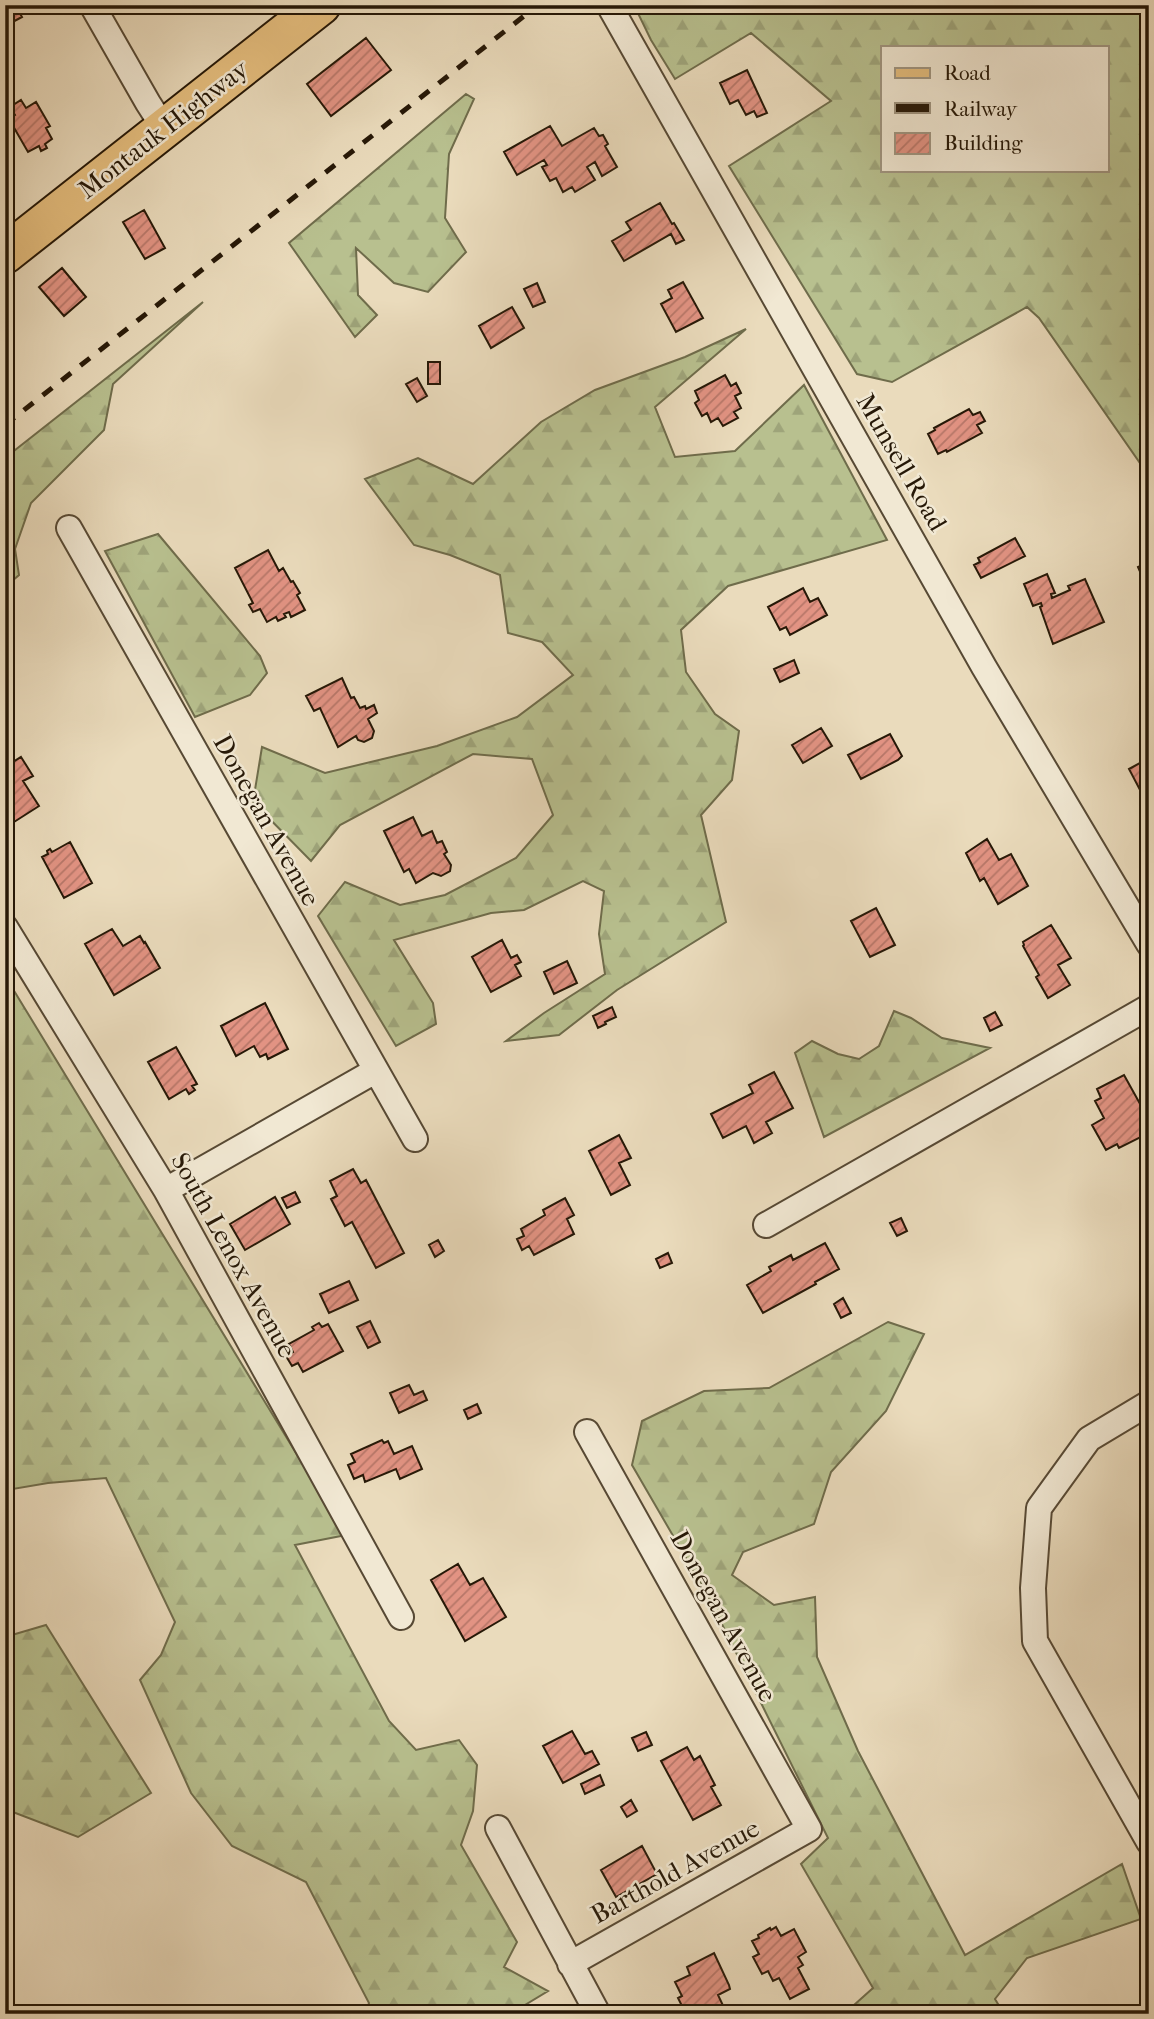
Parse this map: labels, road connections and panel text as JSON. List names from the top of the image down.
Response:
{
  "streets": {
    "main road": ["Montauk Highway"],
    "street": [
      "Munsell Road",
      "Donegan Avenue",
      "South Lenox Avenue",
      "Barthold Avenue"
    ]
  },
  "crossings": [
    ["Donegan Avenue", "Barthold Avenue"]
  ],
  "legend": ["Road", "Railway", "Building"]
}
